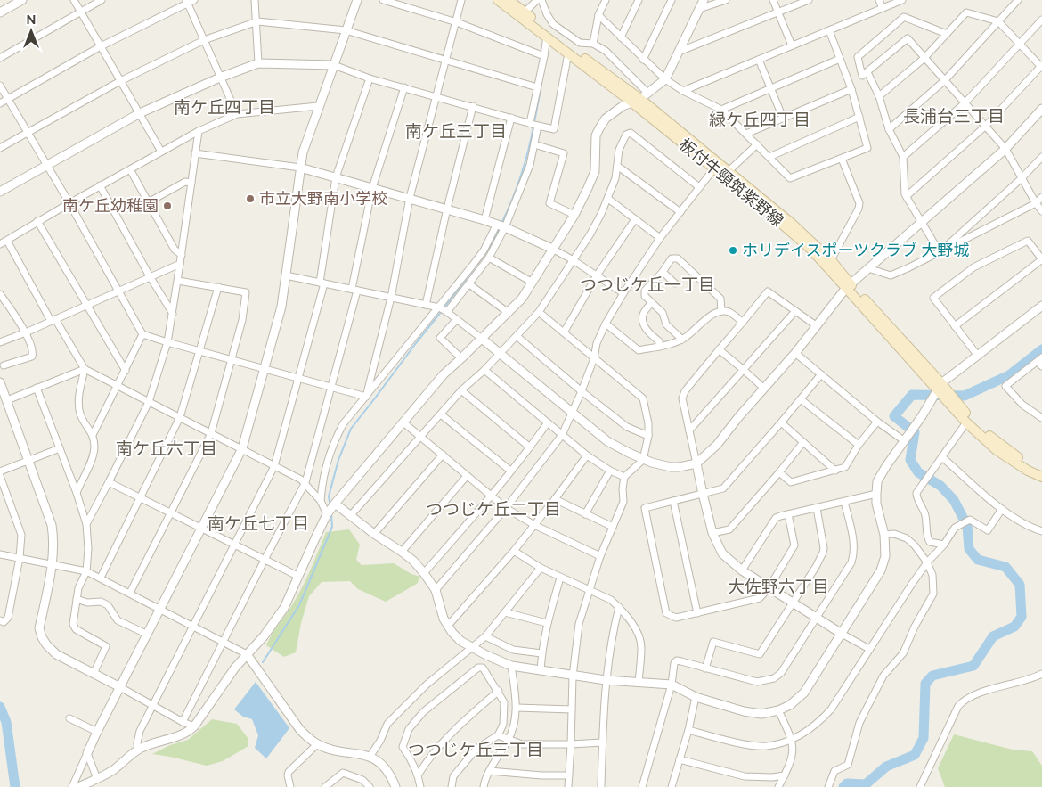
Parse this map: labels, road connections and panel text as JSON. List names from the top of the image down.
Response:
{
  "streets": {
    "main road": ["板付牛頸筑紫野線"]
  },
  "districts": [
    "南ケ丘四丁目",
    "長浦台三丁目",
    "緑ケ丘四丁目",
    "南ケ丘三丁目",
    "つつじケ丘一丁目",
    "南ケ丘六丁目",
    "つつじケ丘二丁目",
    "南ケ丘七丁目",
    "大佐野六丁目",
    "つつじケ丘三丁目"
  ],
  "places": ["市立大野南小学校", "南ケ丘幼稚園", "ホリデイスポーツクラブ 大野城"],
  "north": "top"
}
